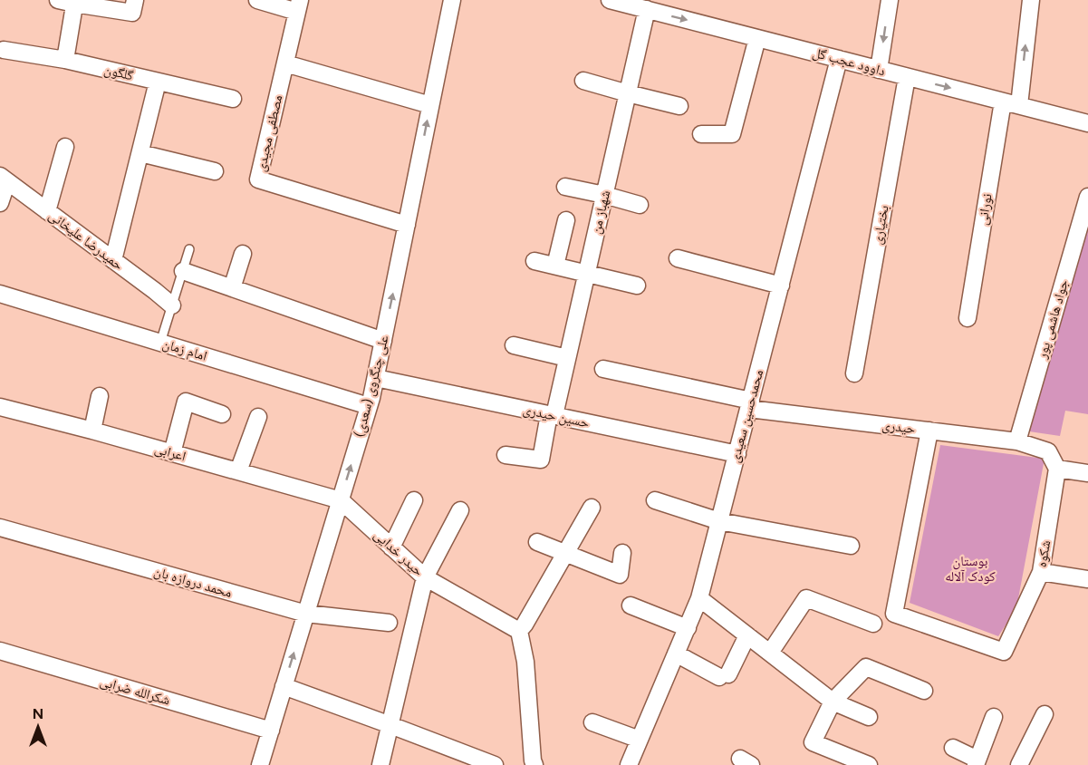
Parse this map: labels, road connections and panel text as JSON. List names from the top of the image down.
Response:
{
  "streets": {
    "street": [
      "داوود عجب گل",
      "گلگون",
      "مصطفی مجیدی",
      "نورانی",
      "شهباز من",
      "بختیاری",
      "حمیدرضا علیخانی",
      "جواد هاشمی پور",
      "امام زمان",
      "علی چنگروی (سعدی)",
      "حسین حیدری",
      "محمدحسین سعیدی",
      "حیدری",
      "اعرابی",
      "حیدر خدایی",
      "شکوه",
      "محمد دروازه بان",
      "شکرالله ضرابی"
    ]
  },
  "crossings": [
    ["داوود عجب گل", "نورانی"],
    ["داوود عجب گل", "شهباز من"],
    ["داوود عجب گل", "بختیاری"],
    ["داوود عجب گل", "محمدحسین سعیدی"],
    ["مصطفی مجیدی", "علی چنگروی (سعدی)"],
    ["شهباز من", "حسین حیدری"],
    ["جواد هاشمی پور", "حیدری"],
    ["امام زمان", "علی چنگروی (سعدی)"],
    ["علی چنگروی (سعدی)", "حسین حیدری"],
    ["علی چنگروی (سعدی)", "اعرابی"],
    ["علی چنگروی (سعدی)", "حیدر خدایی"],
    ["علی چنگروی (سعدی)", "محمد دروازه بان"],
    ["علی چنگروی (سعدی)", "شکرالله ضرابی"],
    ["حسین حیدری", "محمدحسین سعیدی"],
    ["محمدحسین سعیدی", "حیدری"],
    ["حیدری", "شکوه"],
    ["اعرابی", "حیدر خدایی"]
  ],
  "one_way": ["داوود عجب گل"],
  "parks": ["بوستان کودک آلاله"],
  "north": "top"
}
